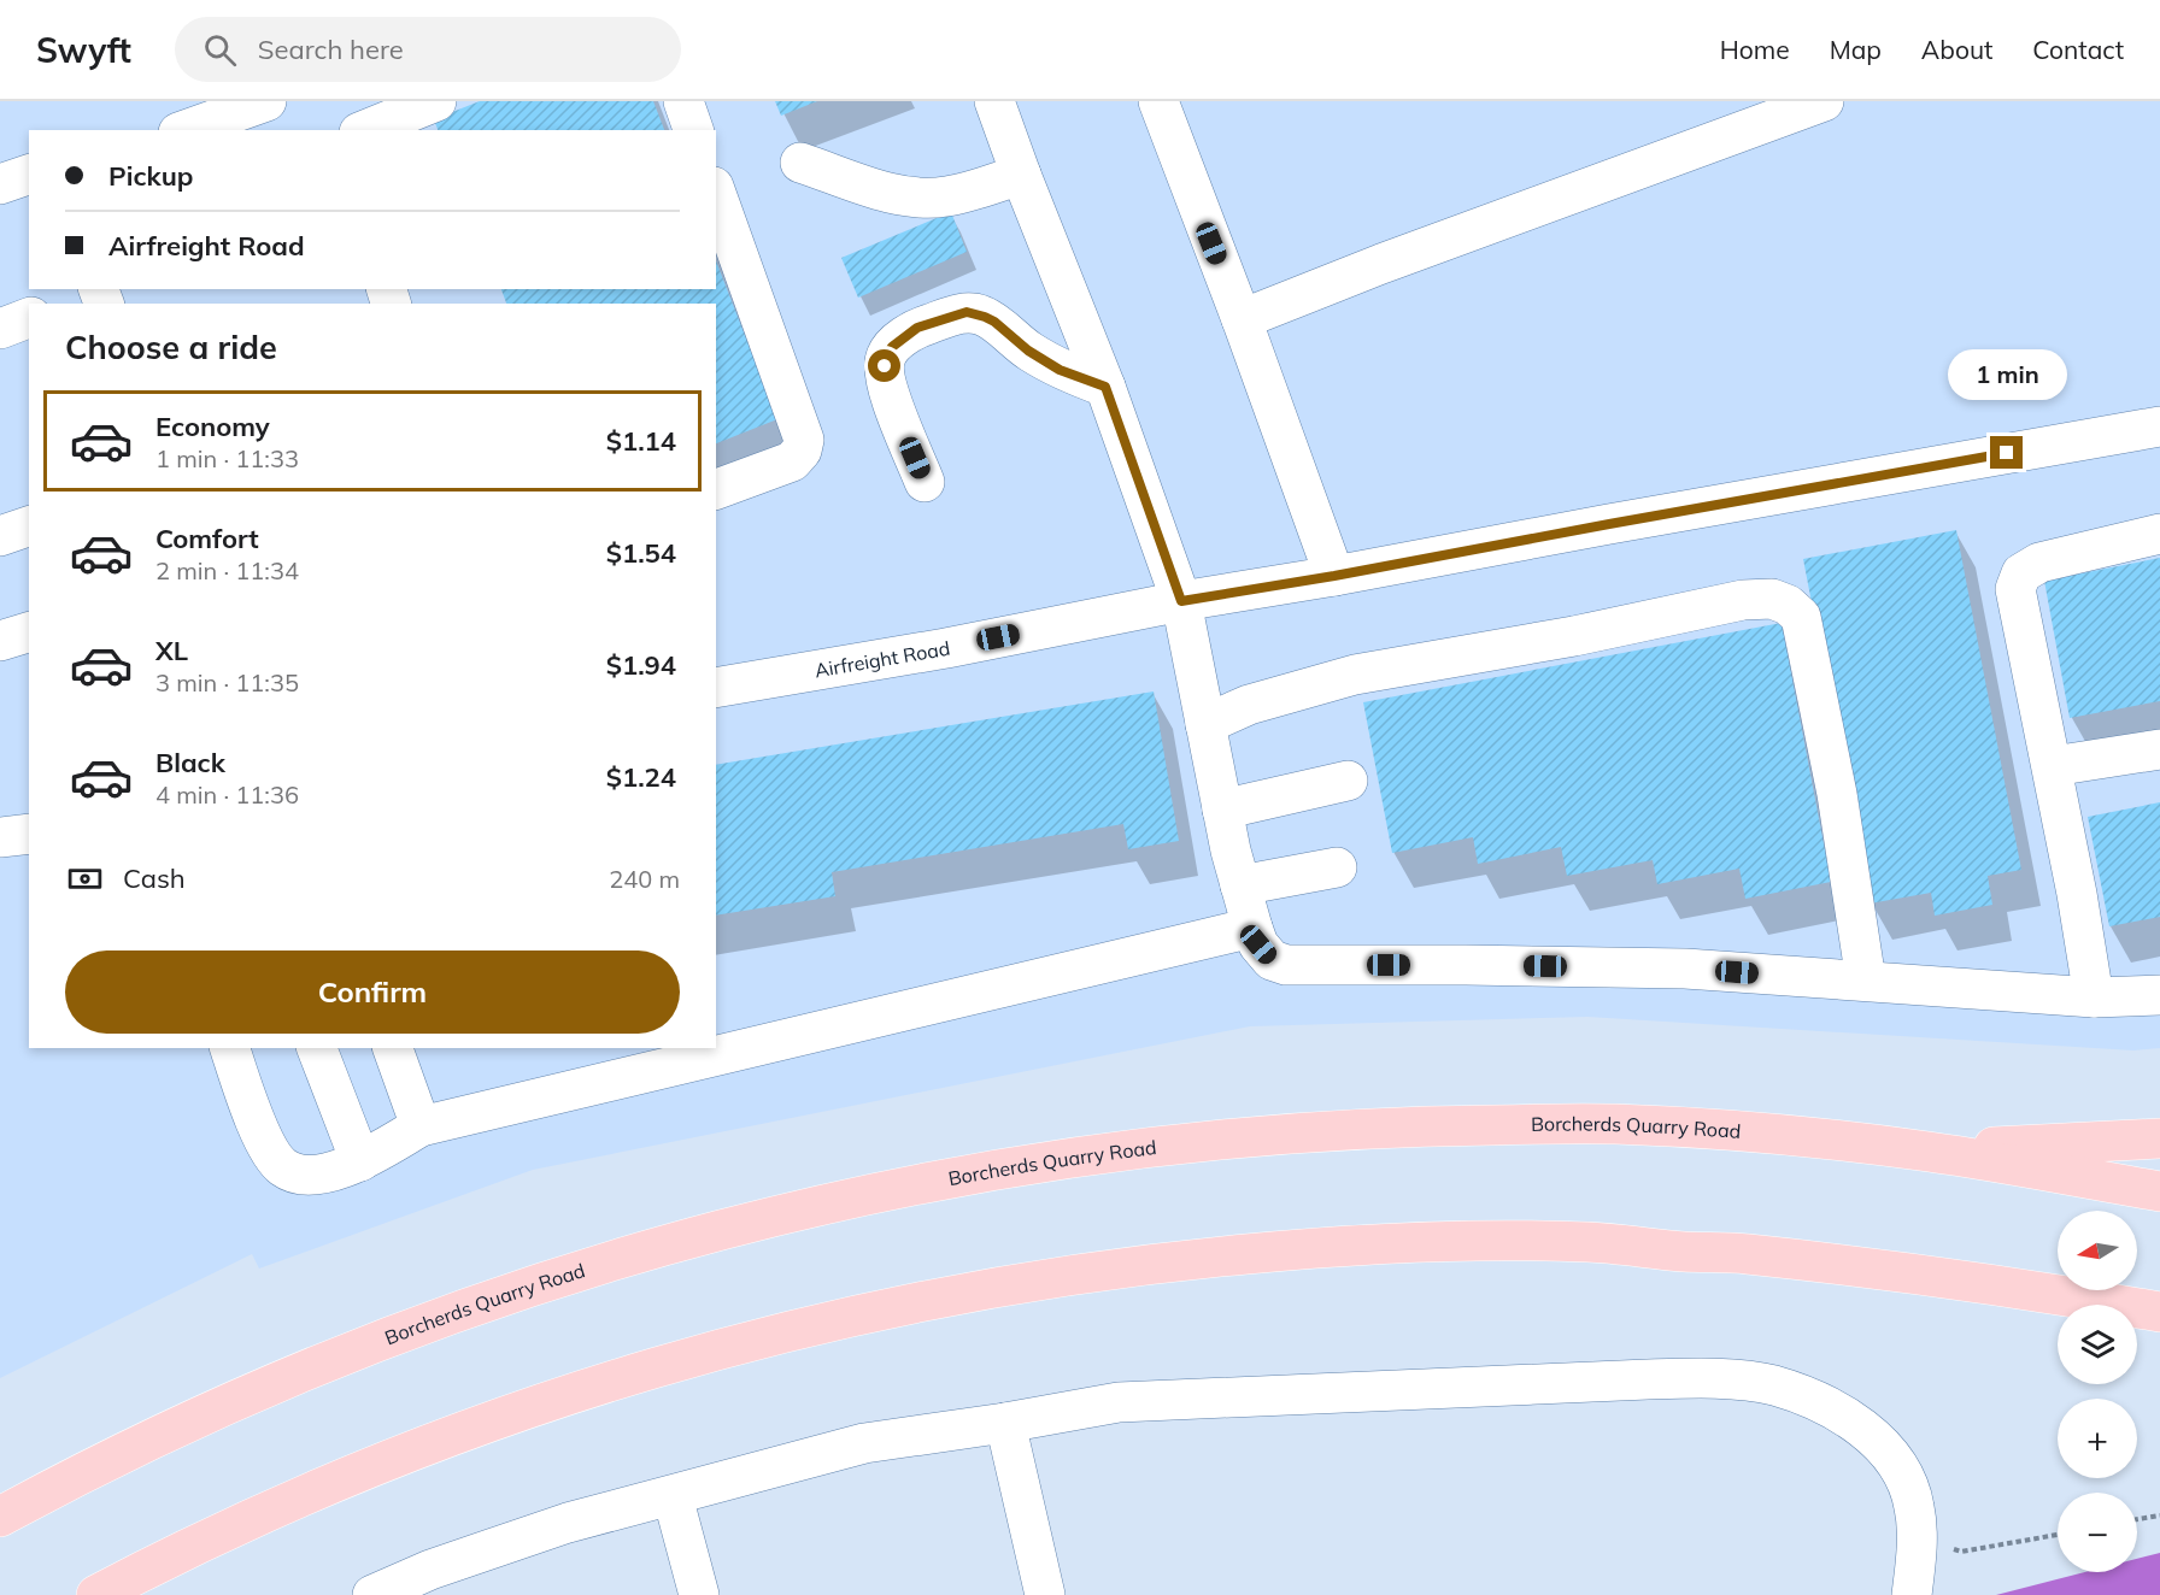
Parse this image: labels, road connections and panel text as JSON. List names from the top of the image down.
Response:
{
  "streets": {
    "main road": ["Borcherds Quarry Road"],
    "lane": ["Airfreight Road"]
  },
  "north": "left",
  "page": {
    "header": "Swyft",
    "search": "Search here",
    "nav": [
      "Home",
      "Map",
      "About",
      "Contact"
    ],
    "banner": ["Pickup", "Airfreight Road"],
    "heading": "Choose a ride",
    "bubble": "1 min",
    "list": [
      {
        "name": "Economy",
        "note": "1 min · 11:33",
        "value": "$1.14"
      },
      {
        "name": "Comfort",
        "note": "2 min · 11:34",
        "value": "$1.54"
      },
      {
        "name": "XL",
        "note": "3 min · 11:35",
        "value": "$1.94"
      },
      {
        "name": "Black",
        "note": "4 min · 11:36",
        "value": "$1.24"
      }
    ],
    "pay": ["Cash", "240 m"],
    "buttons": "Confirm",
    "map_buttons": ["+", "−"]
  }
}
